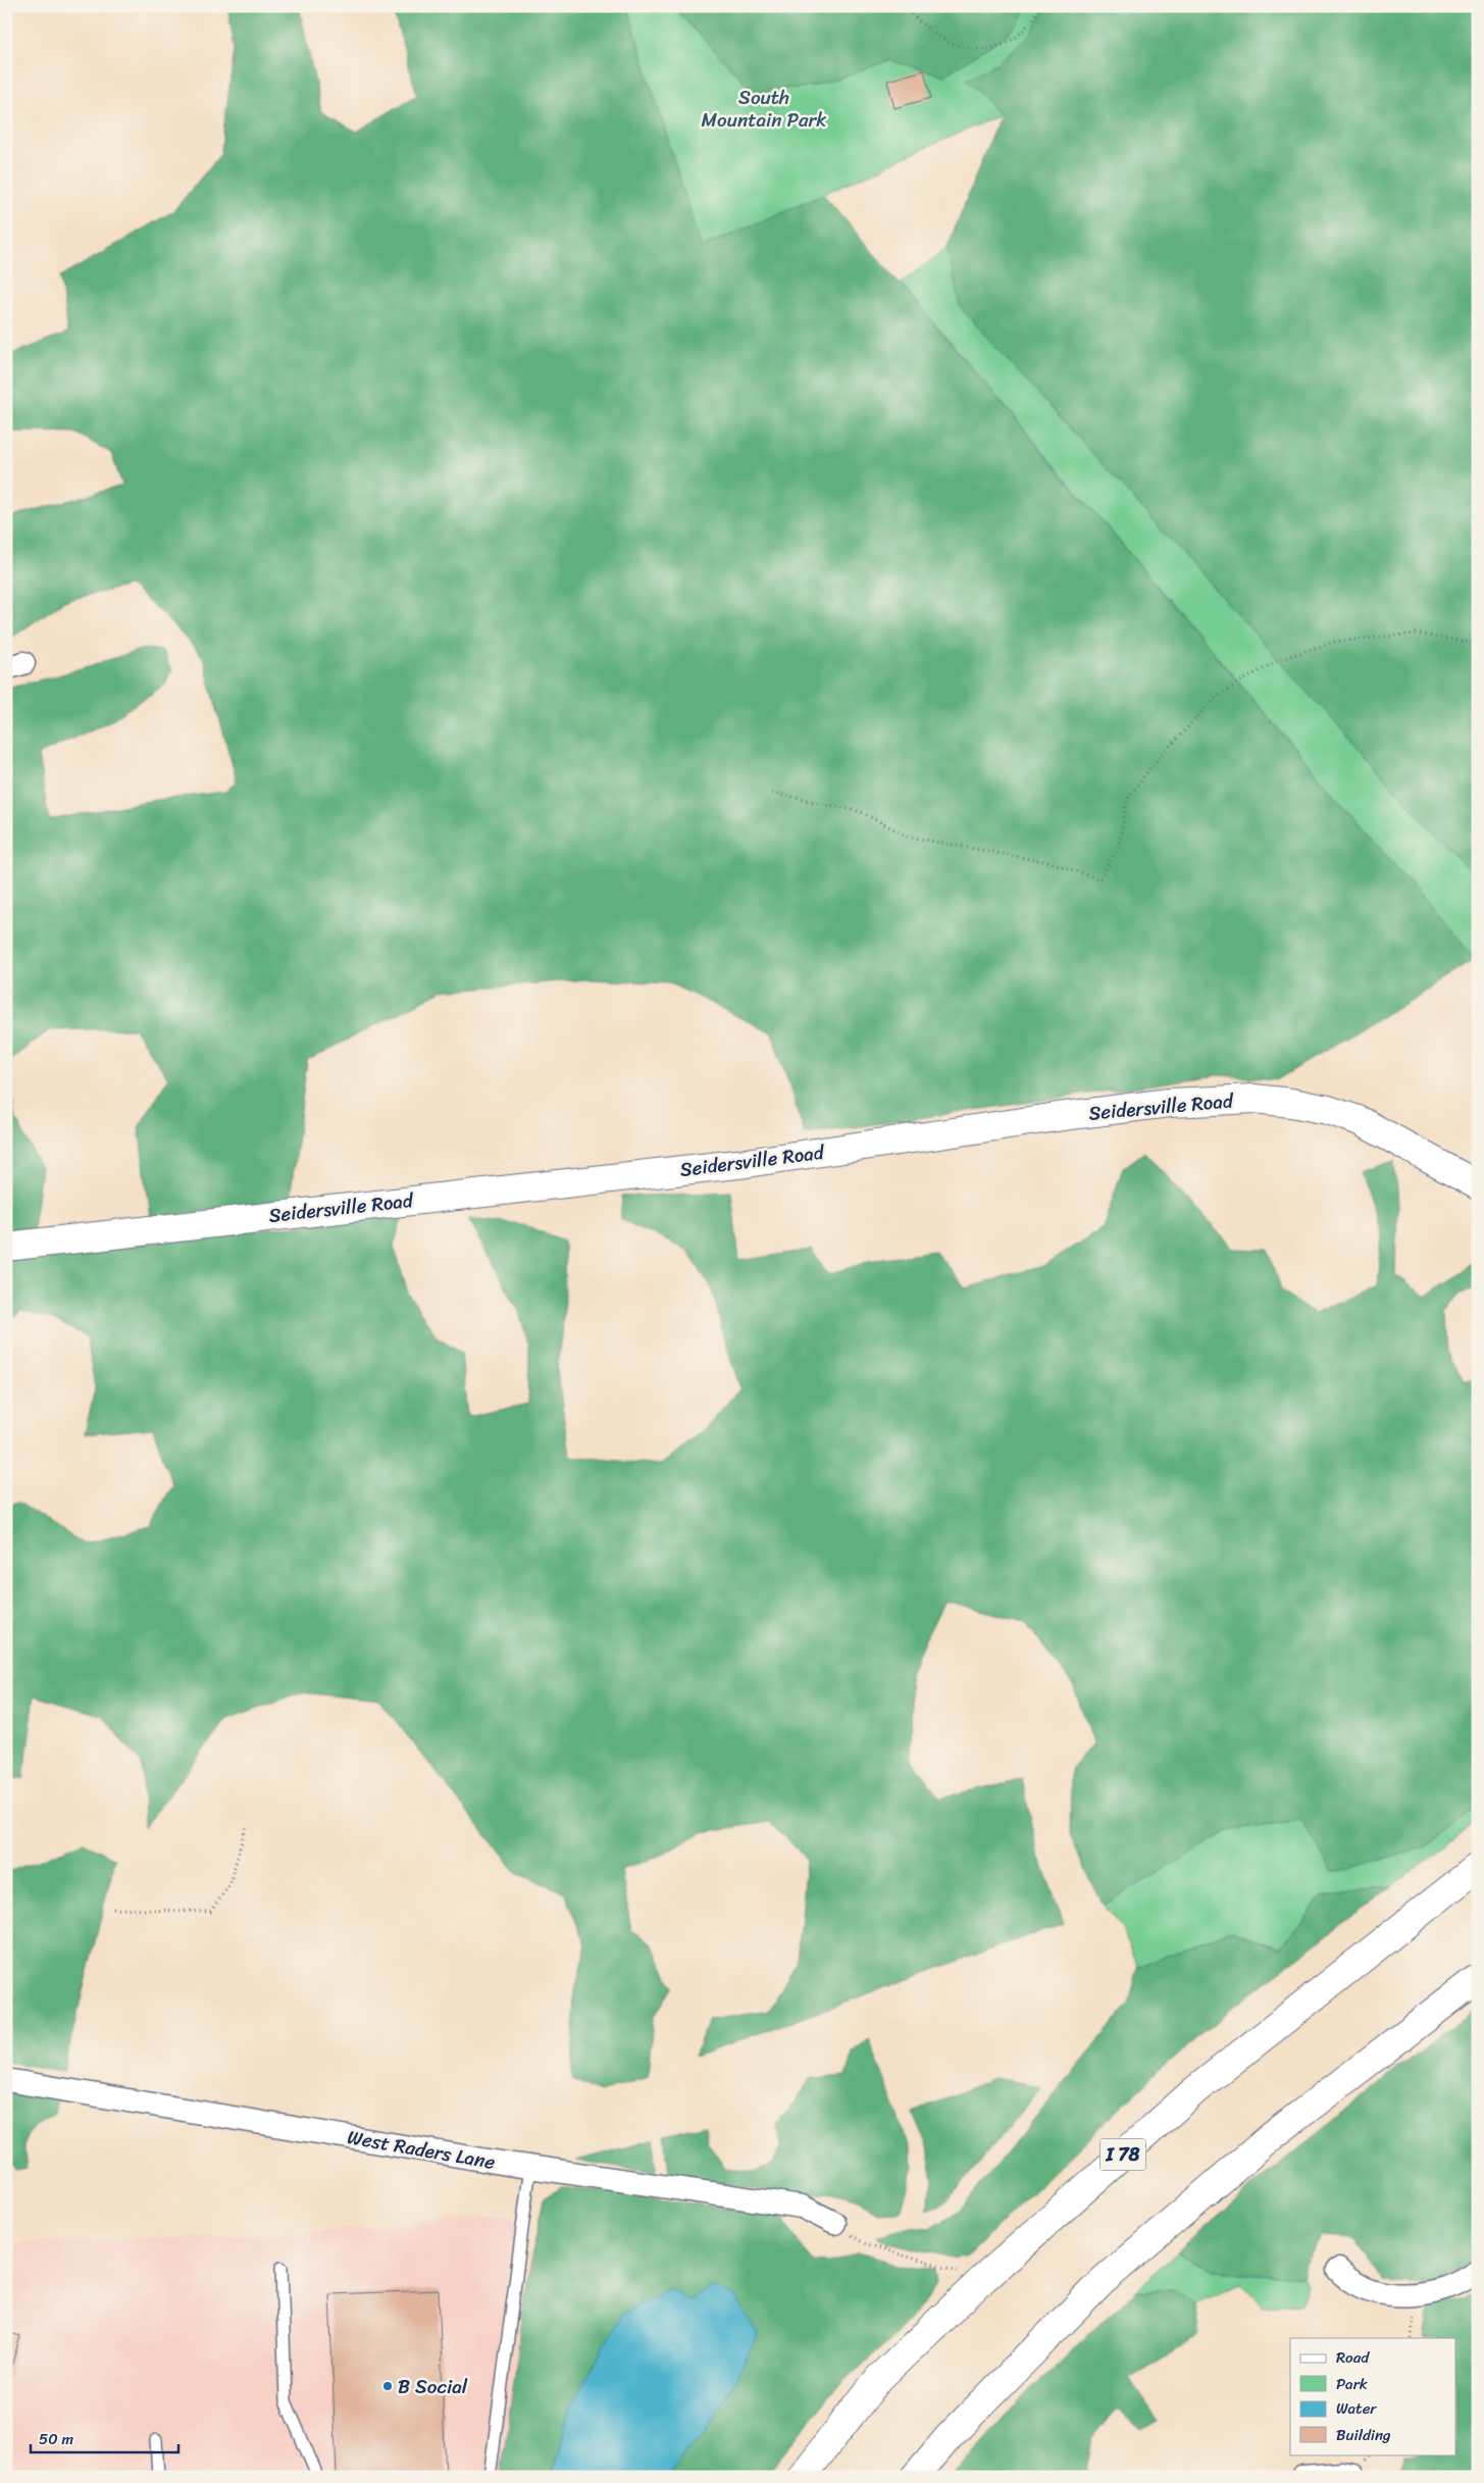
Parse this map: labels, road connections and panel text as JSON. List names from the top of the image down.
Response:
{
  "streets": {
    "main road": ["Seidersville Road", "I 78"],
    "street": ["West Raders Lane"]
  },
  "parks": ["South Mountain Park"],
  "places": ["B Social"],
  "legend": [
    "Road",
    "Park",
    "Water",
    "Building"
  ],
  "scale_bar": "50 m"
}
